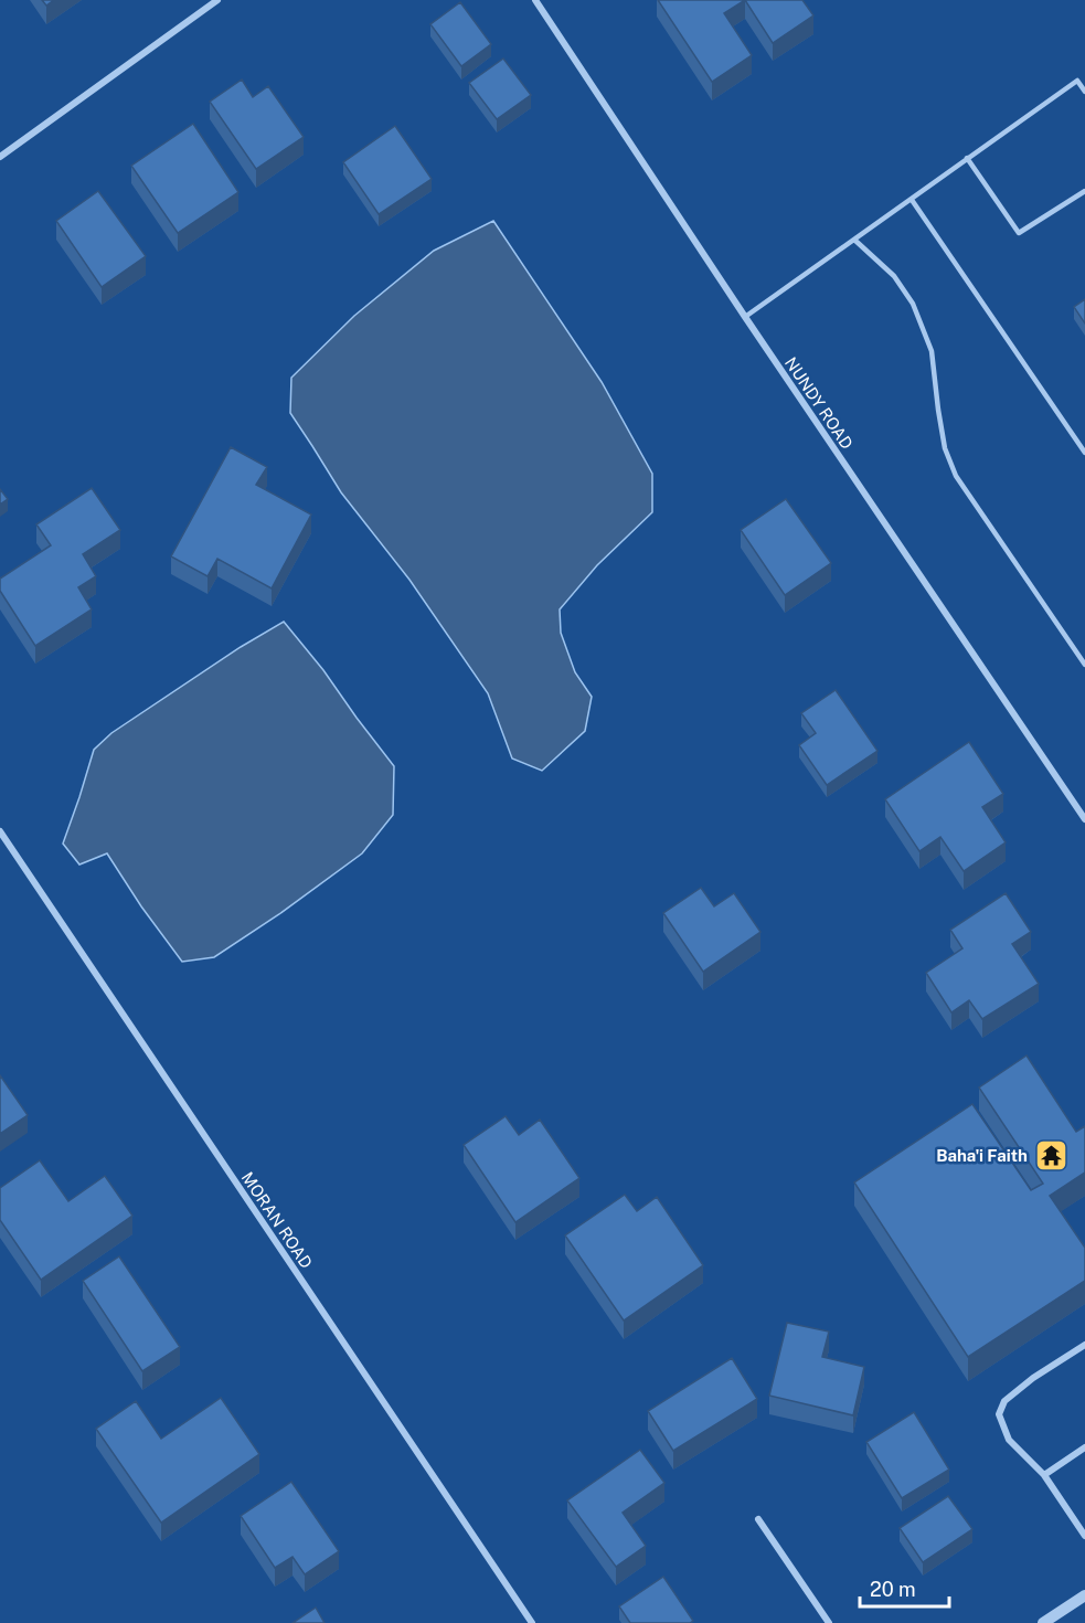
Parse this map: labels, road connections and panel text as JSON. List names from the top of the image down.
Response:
{
  "streets": {
    "street": ["NUNDY ROAD", "MORAN ROAD"]
  },
  "places": {
    "temple": ["Baha'i Faith"]
  },
  "scale_bar": "20 m"
}
